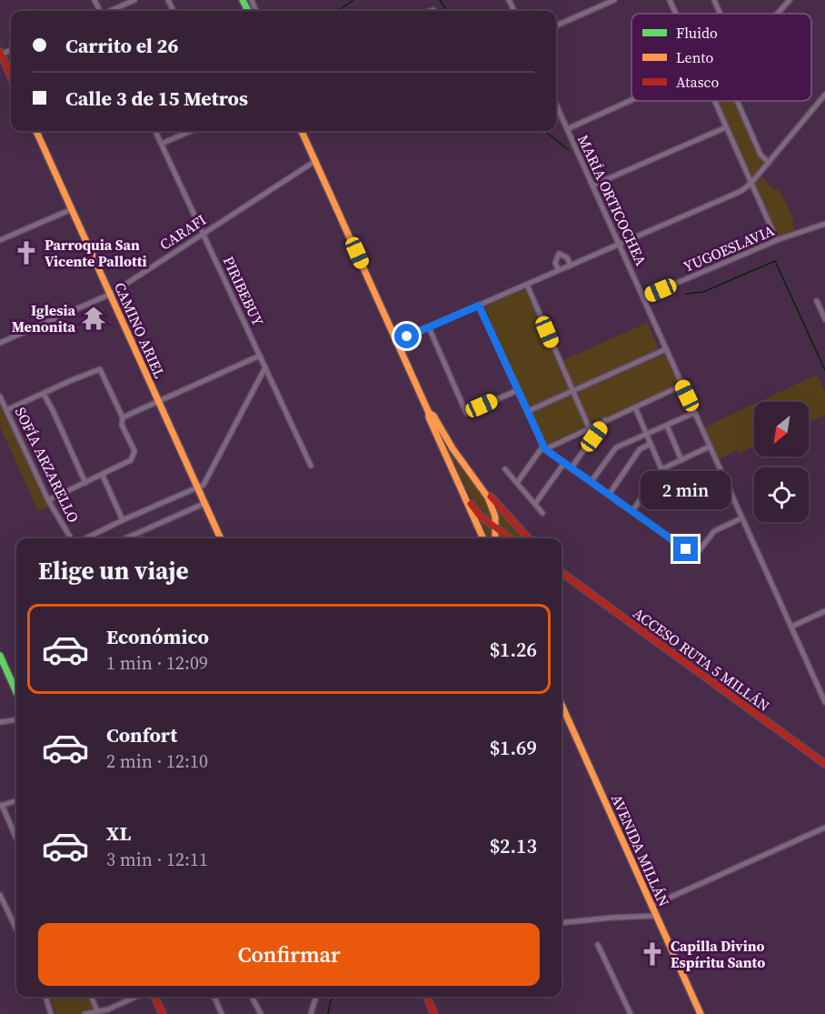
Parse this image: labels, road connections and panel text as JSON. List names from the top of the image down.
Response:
{
  "streets": {
    "main road": ["CAMINO ARIEL", "ACCESO RUTA 5 MILLÁN", "AVENIDA MILLÁN"],
    "street": [
      "MARÍA ORTICOCHEA",
      "CARAFI",
      "YUGOESLAVIA",
      "PIRIBEBUY",
      "SOFÍA ARZARELLO"
    ]
  },
  "crossings": [
    ["MARÍA ORTICOCHEA", "YUGOESLAVIA"],
    ["CARAFI", "PIRIBEBUY"],
    ["CARAFI", "CAMINO ARIEL"]
  ],
  "places": {
    "church": ["Parroquia San Vicente Pallotti", "Capilla Divino Espíritu Santo"],
    "temple": ["Iglesia Menonita"]
  },
  "legend": ["Fluido", "Lento", "Atasco"],
  "north": "bottom left",
  "page": {
    "banner": ["Carrito el 26", "Calle 3 de 15 Metros"],
    "bubble": "2 min",
    "heading": "Elige un viaje",
    "list": [
      {
        "name": "Económico",
        "note": "1 min · 12:09",
        "value": "$1.26"
      },
      {
        "name": "Confort",
        "note": "2 min · 12:10",
        "value": "$1.69"
      },
      {
        "name": "XL",
        "note": "3 min · 12:11",
        "value": "$2.13"
      }
    ],
    "buttons": "Confirmar"
  }
}
